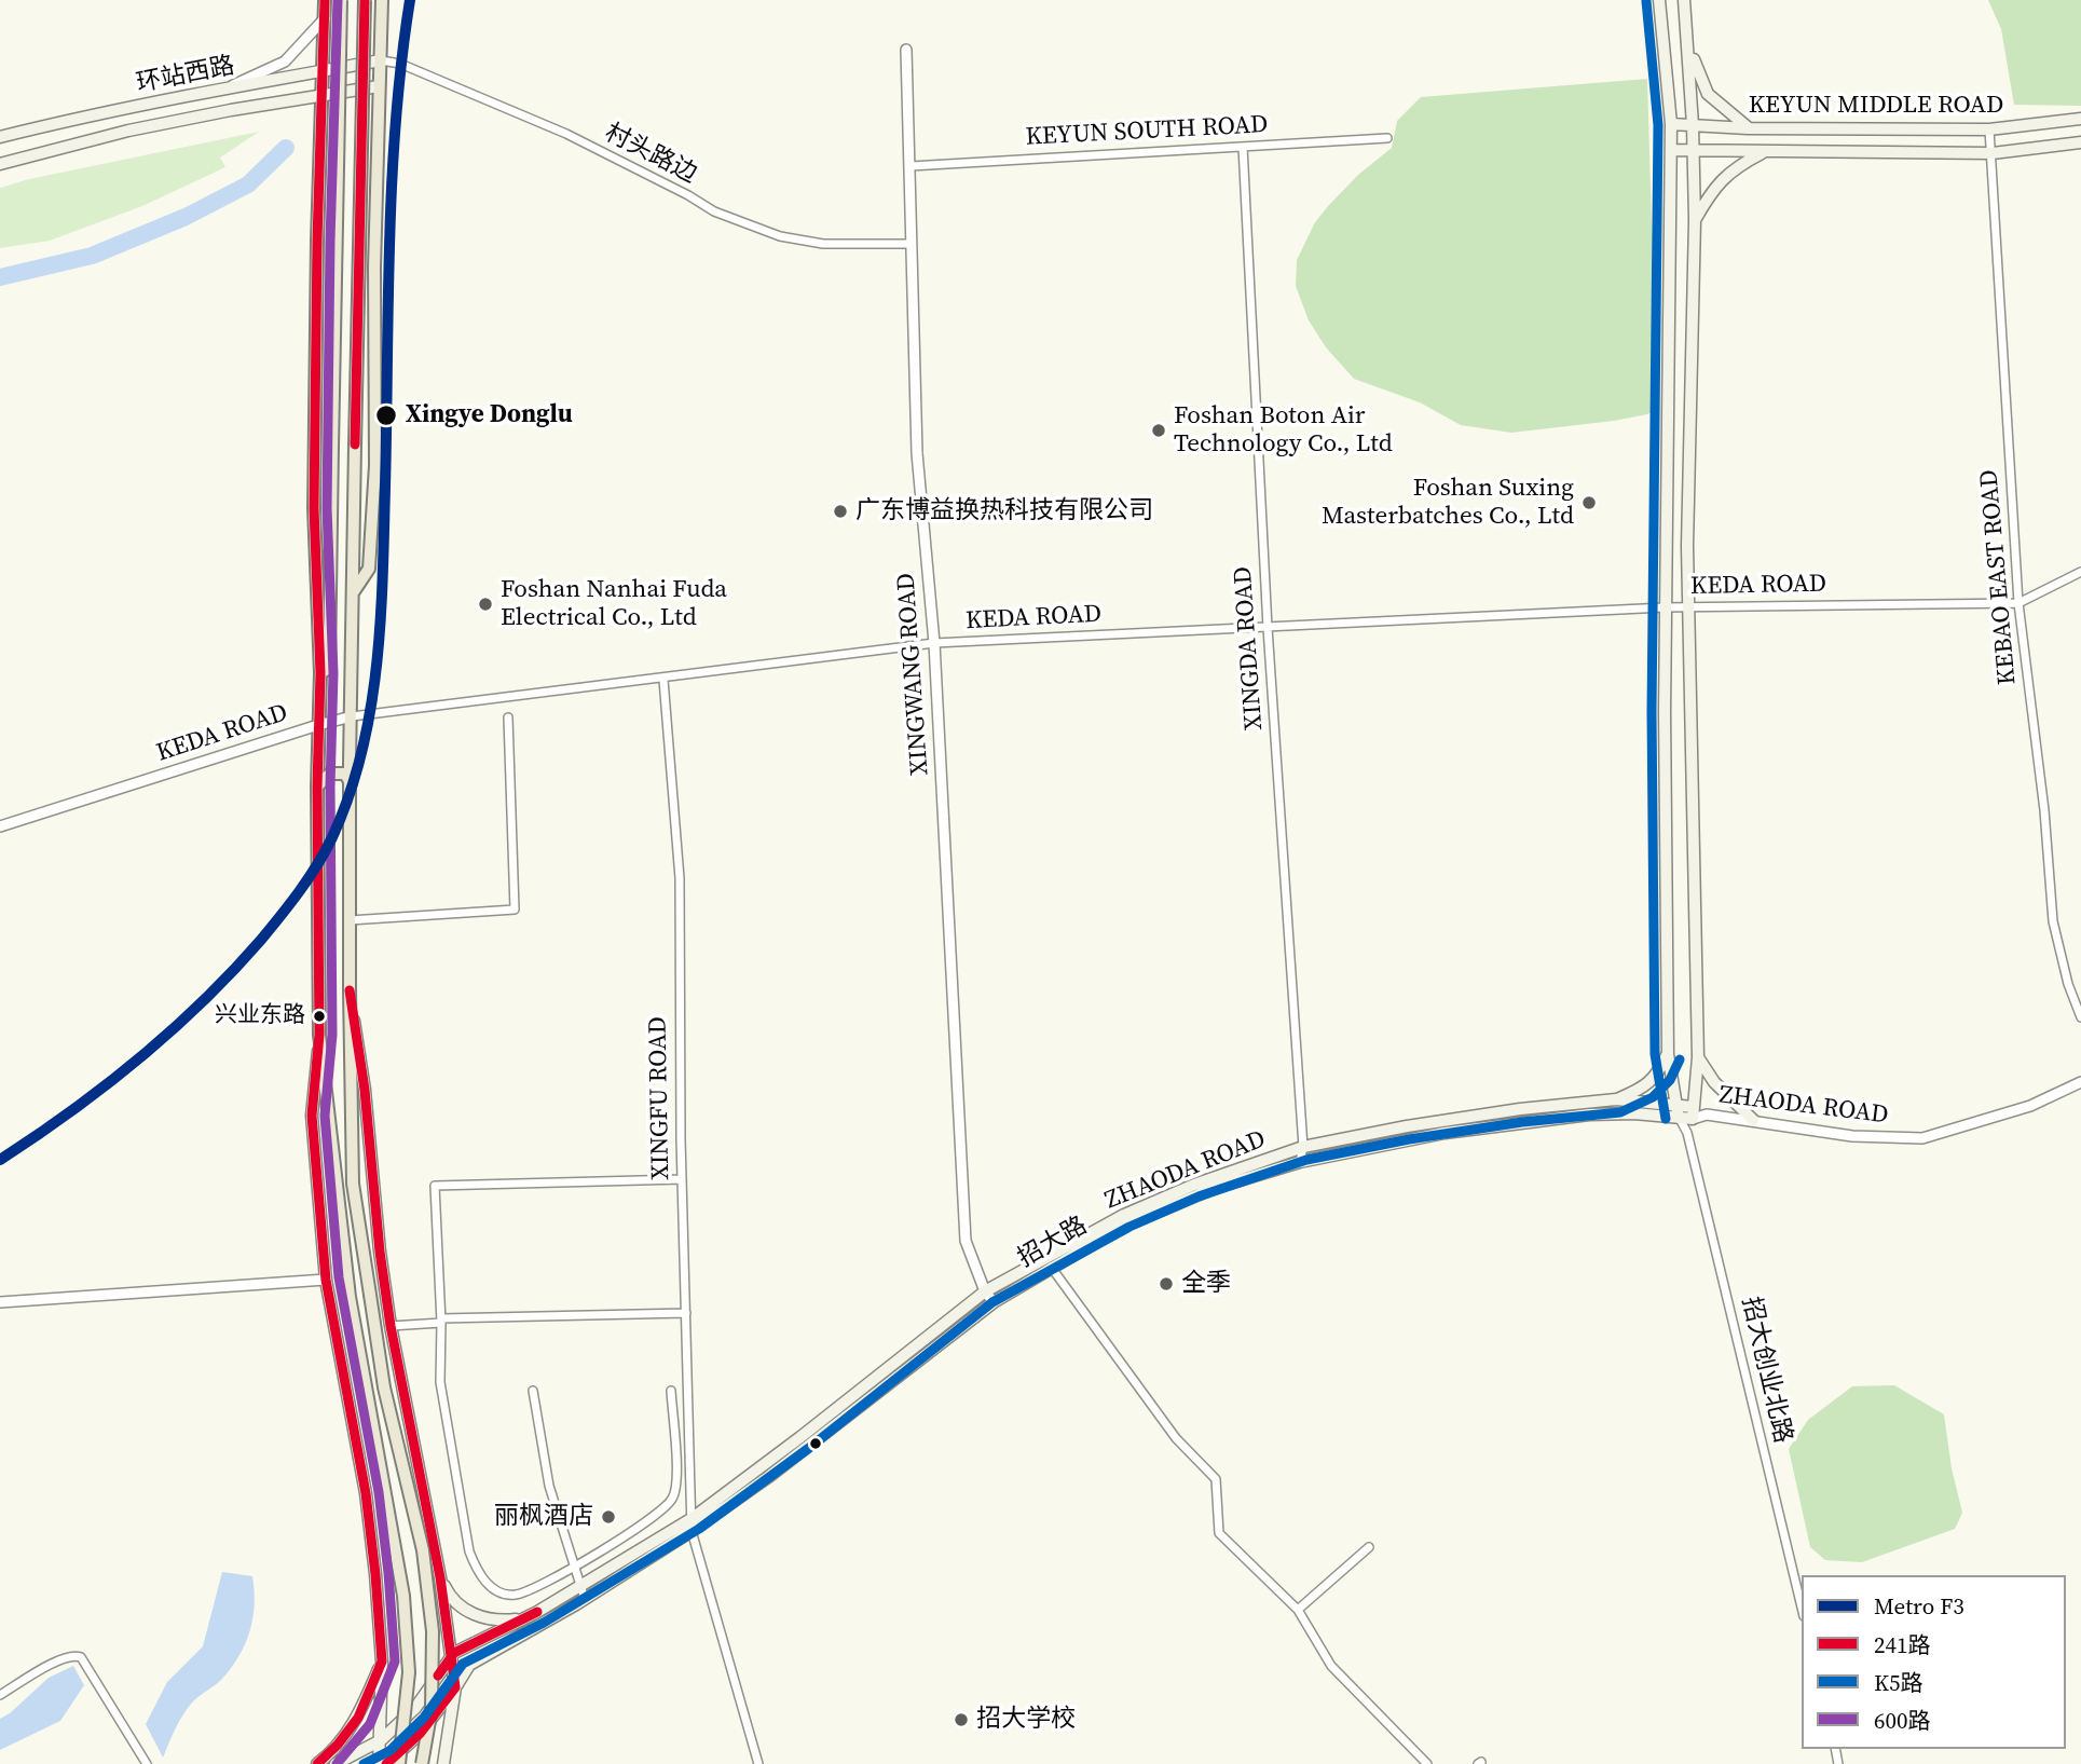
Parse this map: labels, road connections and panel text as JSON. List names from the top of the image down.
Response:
{
  "streets": {
    "main road": [
      "环站西路",
      "KEYUN MIDDLE ROAD",
      "ZHAODA ROAD",
      "招大路"
    ],
    "street": [
      "KEYUN SOUTH ROAD",
      "村头路边",
      "KEBAO EAST ROAD",
      "KEDA ROAD",
      "XINGDA ROAD",
      "XINGWANG ROAD",
      "XINGFU ROAD",
      "招大创业北路"
    ]
  },
  "crossings": [
    ["环站西路", "村头路边"],
    ["KEYUN MIDDLE ROAD", "KEBAO EAST ROAD"],
    ["KEYUN SOUTH ROAD", "XINGDA ROAD"],
    ["KEYUN SOUTH ROAD", "XINGWANG ROAD"],
    ["村头路边", "XINGWANG ROAD"],
    ["KEBAO EAST ROAD", "KEDA ROAD"],
    ["KEDA ROAD", "XINGDA ROAD"],
    ["KEDA ROAD", "XINGWANG ROAD"],
    ["KEDA ROAD", "XINGFU ROAD"],
    ["XINGDA ROAD", "ZHAODA ROAD"],
    ["XINGDA ROAD", "招大路"],
    ["XINGWANG ROAD", "ZHAODA ROAD"],
    ["XINGWANG ROAD", "招大路"],
    ["XINGFU ROAD", "ZHAODA ROAD"],
    ["XINGFU ROAD", "招大路"],
    ["ZHAODA ROAD", "招大路"],
    ["ZHAODA ROAD", "招大创业北路"],
    ["招大路", "招大创业北路"]
  ],
  "places": [
    "Xingye Donglu",
    "Foshan Boton Air Technology Co., Ltd",
    "Foshan Suxing Masterbatches Co., Ltd",
    "广东博益换热科技有限公司",
    "Foshan Nanhai Fuda Electrical Co., Ltd",
    "兴业东路",
    "全季",
    "丽枫酒店",
    "招大学校"
  ],
  "lines": [
    "metro line F3",
    "transit line 241路",
    "transit line 600路",
    "transit line K5路"
  ],
  "legend": [
    "Metro F3",
    "241路",
    "K5路",
    "600路"
  ]
}
